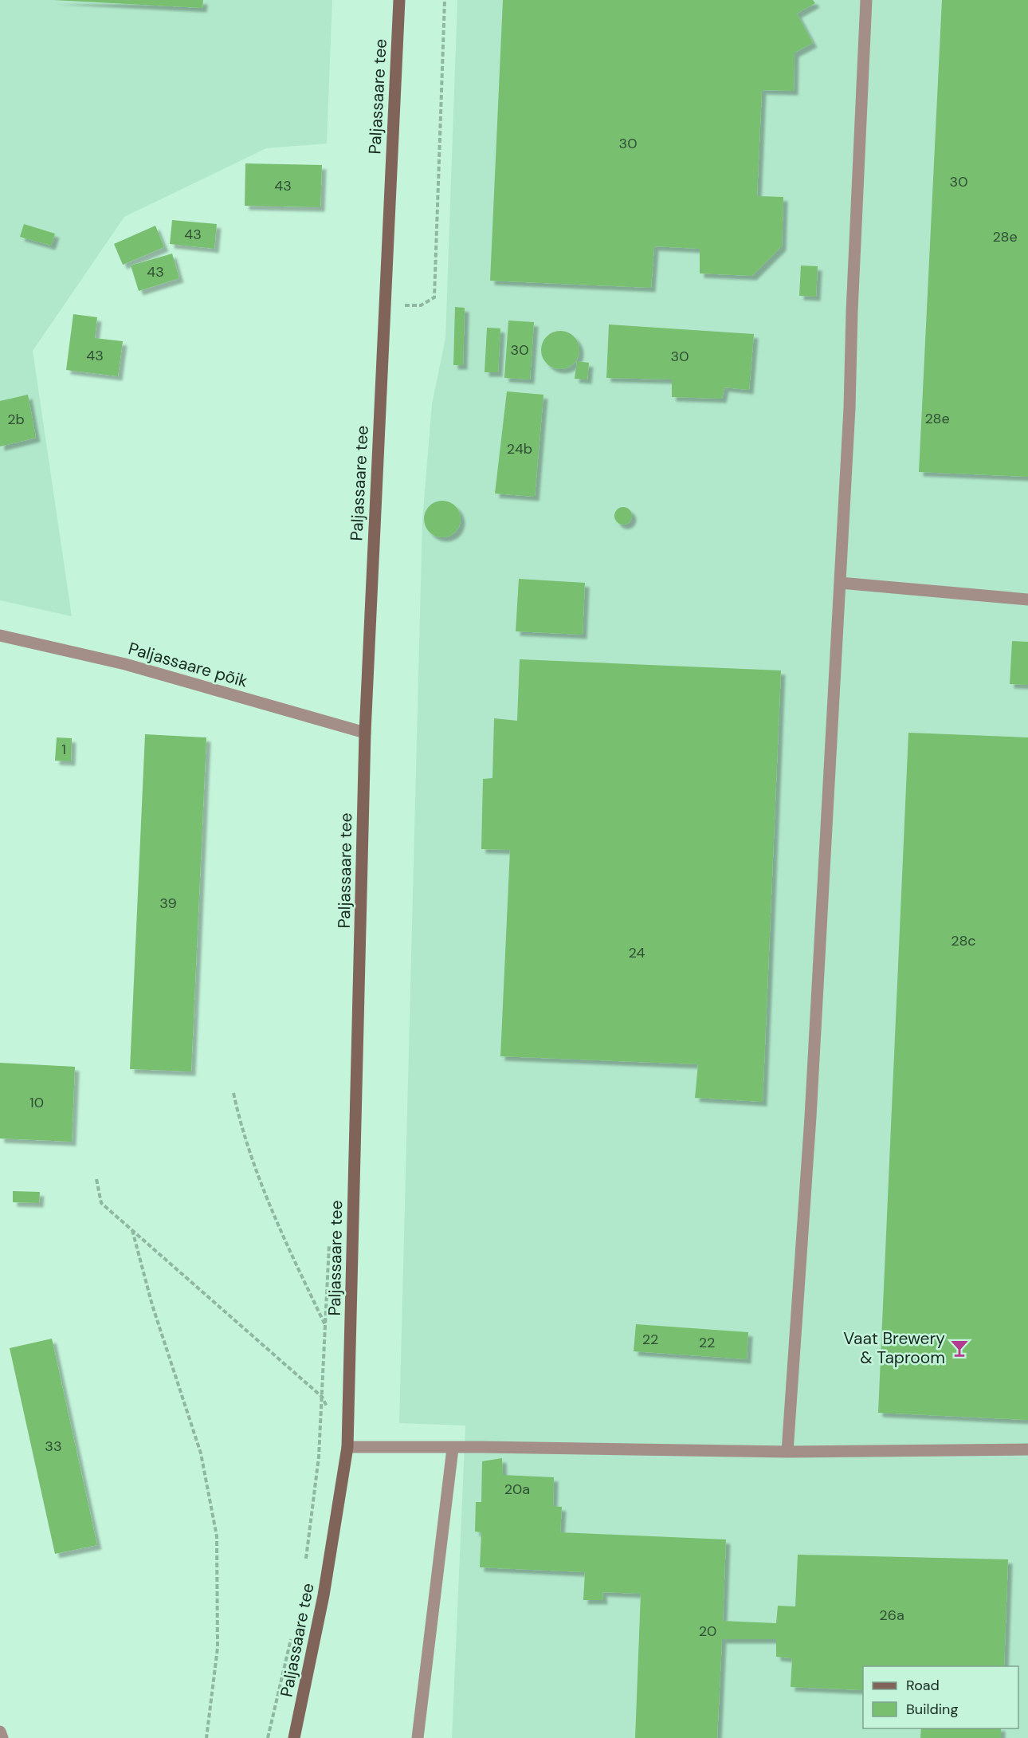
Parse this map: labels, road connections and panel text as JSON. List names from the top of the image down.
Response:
{
  "streets": {
    "street": ["Paljassaare tee", "Paljassaare põik"]
  },
  "crossings": [
    ["Paljassaare tee", "Paljassaare põik"]
  ],
  "places": {
    "bar": ["Vaat Brewery & Taproom"]
  },
  "house_numbers": [
    "30",
    "30",
    "43",
    "43",
    "28e",
    "43",
    "30",
    "43",
    "30",
    "28e",
    "2b",
    "24b",
    "1",
    "39",
    "28c",
    "24",
    "10",
    "22",
    "22",
    "33",
    "20a",
    "26a",
    "20"
  ],
  "legend": ["Road", "Building"]
}
